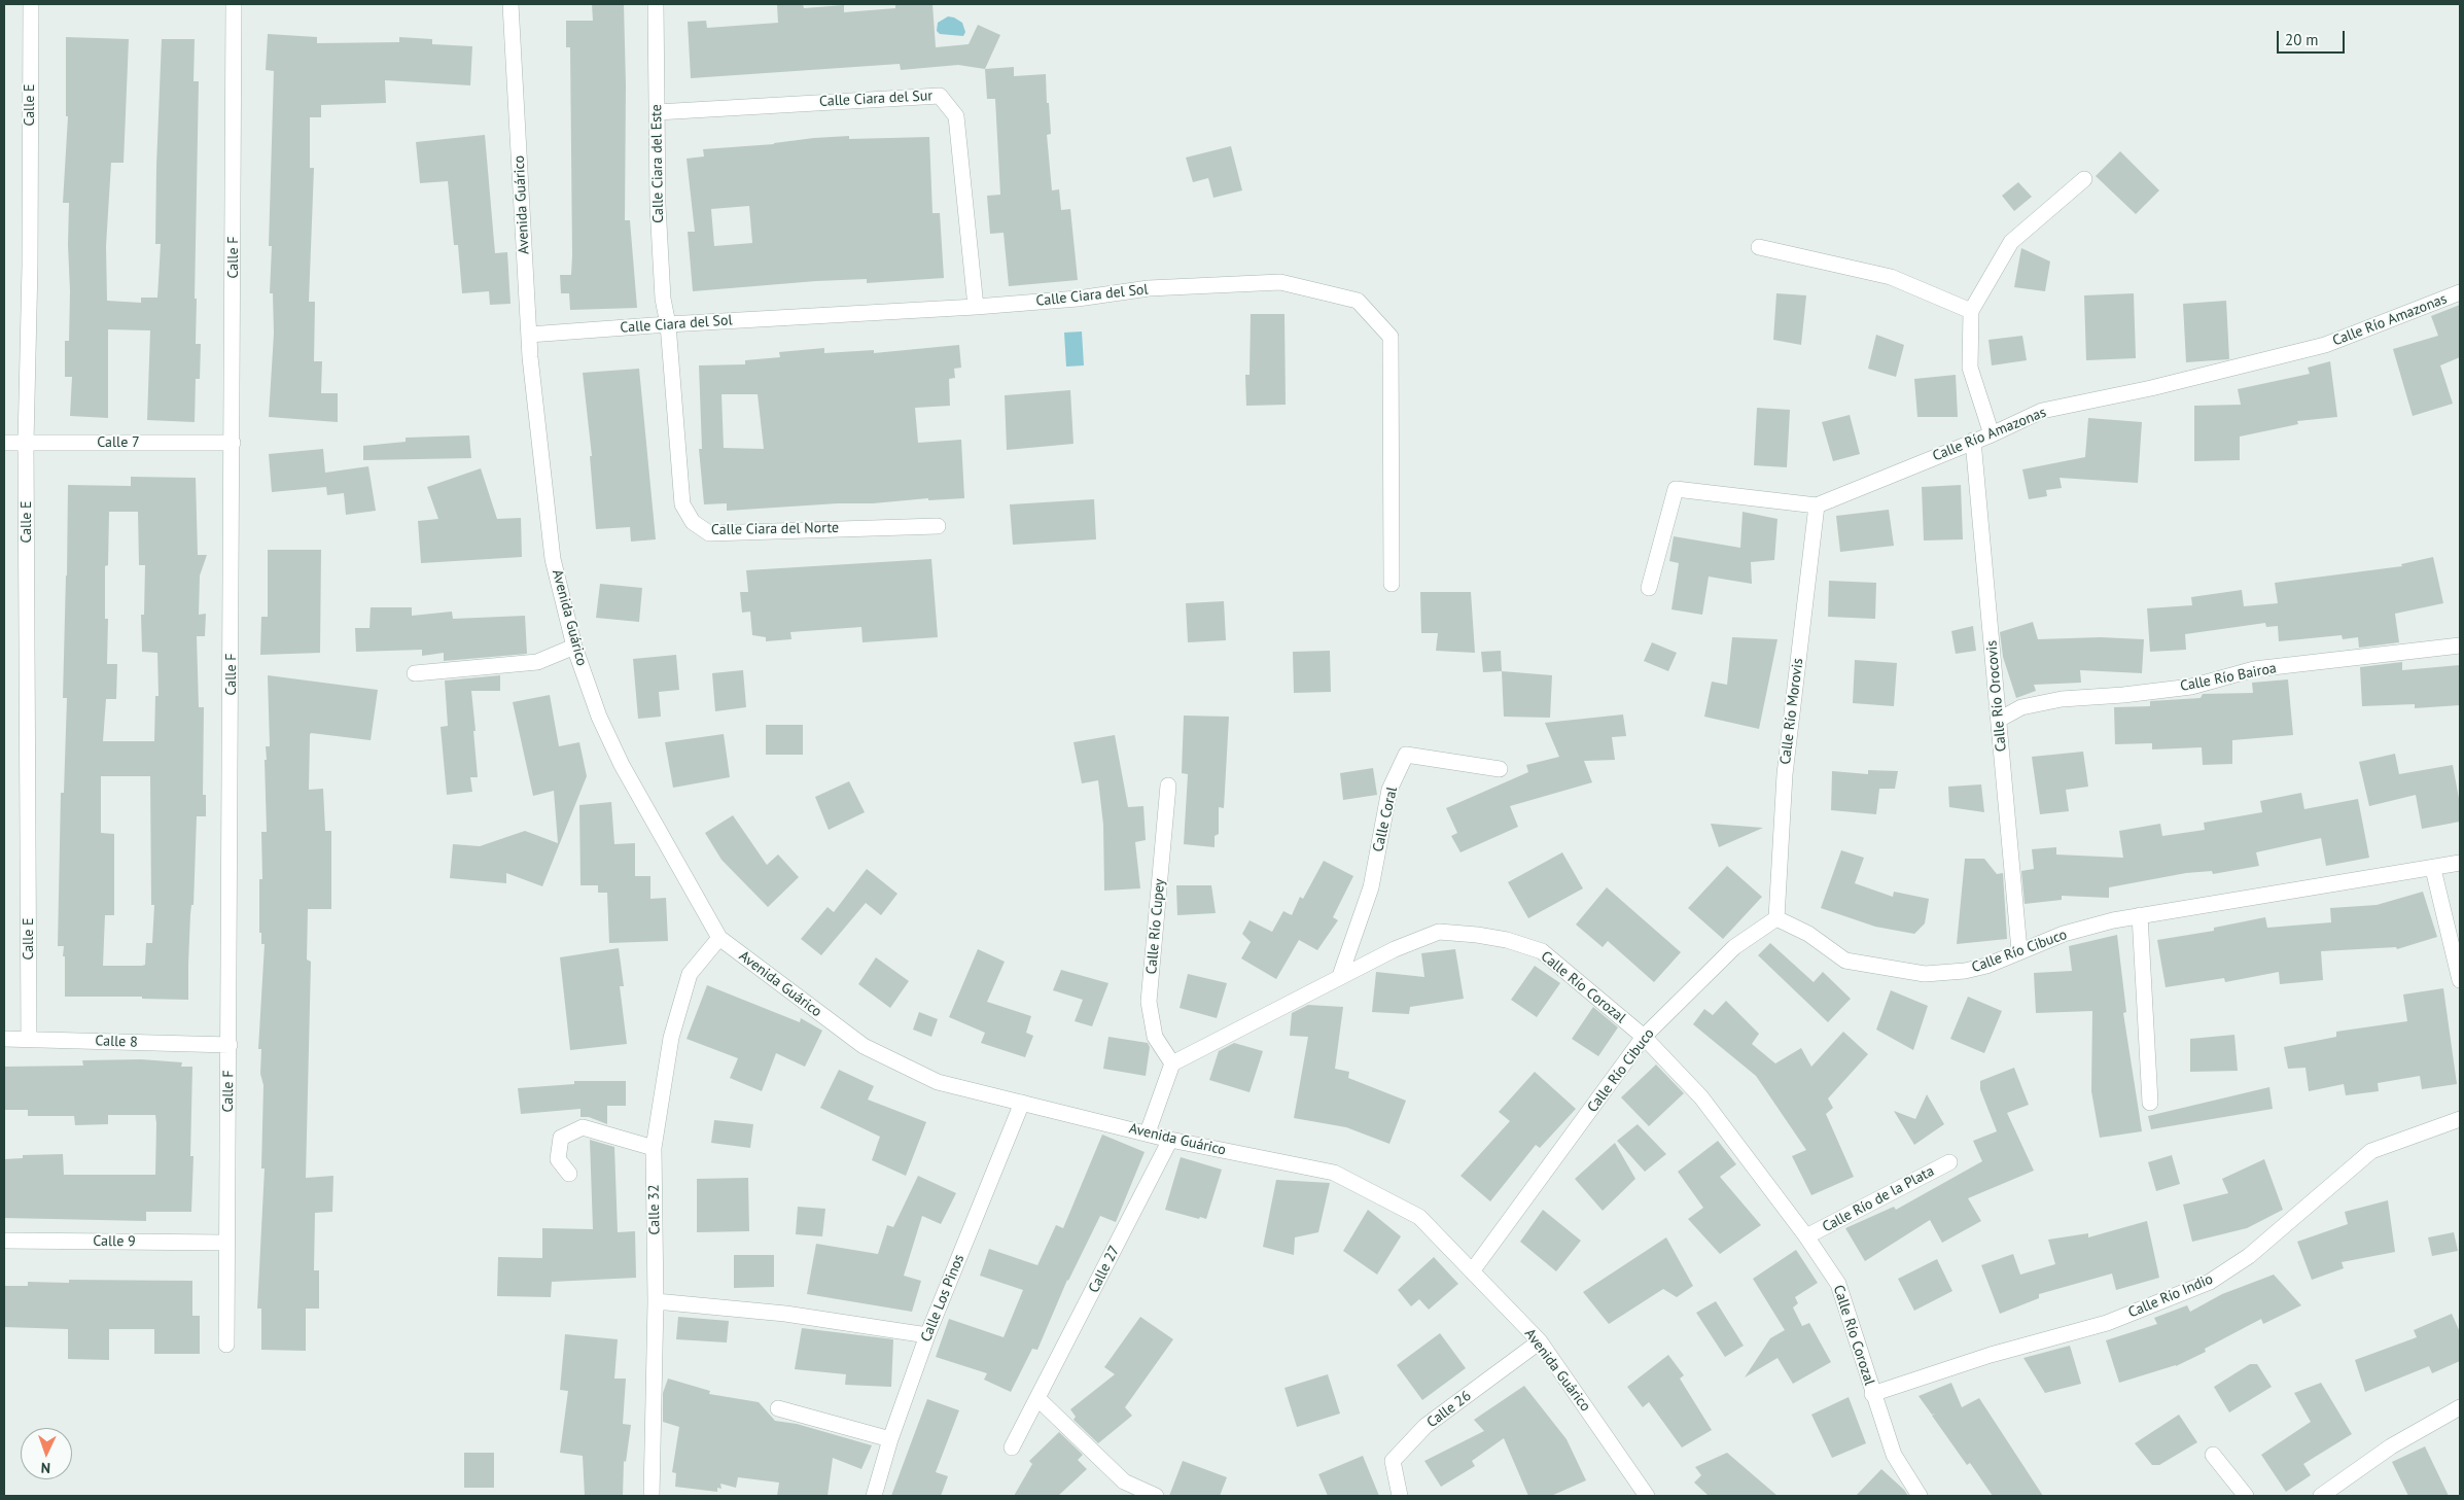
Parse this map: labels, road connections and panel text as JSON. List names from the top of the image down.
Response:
{
  "streets": {
    "street": [
      "Calle Ciara del Sur",
      "Calle E",
      "Calle Ciara del Este",
      "Avenida Guárico",
      "Calle F",
      "Calle Ciara del Sol",
      "Calle Río Amazonas",
      "Calle 7",
      "Calle Ciara del Norte",
      "Calle Río Bairoa",
      "Calle Río Orocovis",
      "Calle Río Morovis",
      "Calle Coral",
      "Calle Río Cupey",
      "Calle Río Cibuco",
      "Calle Río Corozal",
      "Calle 8",
      "Calle Río de la Plata",
      "Calle 32",
      "Calle 9",
      "Calle 27",
      "Calle Río Indio",
      "Calle Los Pinos",
      "Calle 26"
    ]
  },
  "crossings": [
    ["Calle Ciara del Sur", "Calle Ciara del Este"],
    ["Calle Ciara del Sur", "Calle Ciara del Sol"],
    ["Calle E", "Calle 7"],
    ["Calle E", "Calle 8"],
    ["Calle Ciara del Este", "Calle Ciara del Sol"],
    ["Calle Ciara del Este", "Calle Ciara del Norte"],
    ["Avenida Guárico", "Calle Ciara del Sol"],
    ["Avenida Guárico", "Calle Río Cibuco"],
    ["Avenida Guárico", "Calle 32"],
    ["Avenida Guárico", "Calle 27"],
    ["Avenida Guárico", "Calle Los Pinos"],
    ["Avenida Guárico", "Calle 26"],
    ["Calle F", "Calle 7"],
    ["Calle F", "Calle 8"],
    ["Calle F", "Calle 9"],
    ["Calle Ciara del Sol", "Calle Ciara del Norte"],
    ["Calle Río Amazonas", "Calle Río Orocovis"],
    ["Calle Río Amazonas", "Calle Río Morovis"],
    ["Calle Río Bairoa", "Calle Río Orocovis"],
    ["Calle Río Orocovis", "Calle Río Cibuco"],
    ["Calle Río Morovis", "Calle Río Cibuco"],
    ["Calle Coral", "Calle Río Corozal"],
    ["Calle Río Cupey", "Calle Río Corozal"],
    ["Calle Río Cibuco", "Calle Río Corozal"],
    ["Calle Río Corozal", "Calle Río de la Plata"],
    ["Calle Río Corozal", "Calle Río Indio"]
  ],
  "scale_bar": "20 m",
  "north": "bottom"
}
